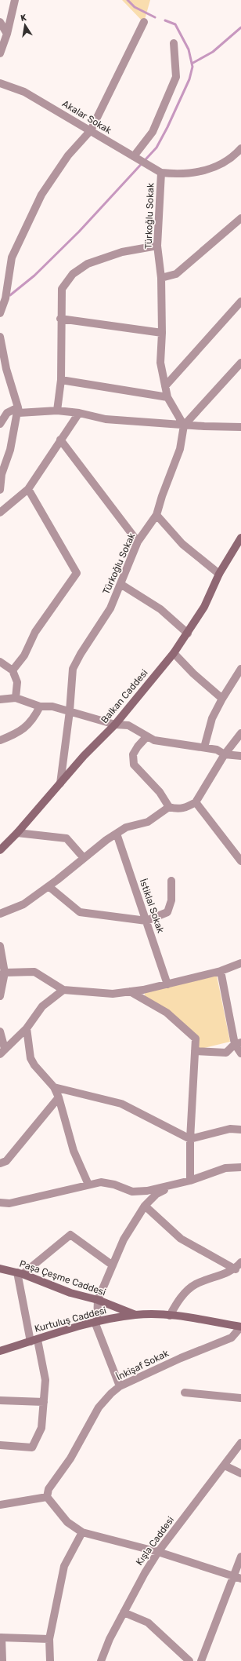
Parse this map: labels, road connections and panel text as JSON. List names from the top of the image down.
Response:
{
  "streets": {
    "main road": ["Balkan Caddesi", "Paşa Çeşme Caddesi", "Kurtuluş Caddesi"],
    "street": [
      "Akalar Sokak",
      "Türkoğlu Sokak",
      "İstiklal Sokak",
      "İnkişaf Sokak",
      "Kışla Caddesi"
    ]
  },
  "crossings": [
    ["Akalar Sokak", "Türkoğlu Sokak"],
    ["Türkoğlu Sokak", "Balkan Caddesi"],
    ["Paşa Çeşme Caddesi", "Kurtuluş Caddesi"],
    ["Kurtuluş Caddesi", "İnkişaf Sokak"]
  ],
  "north": "top"
}
